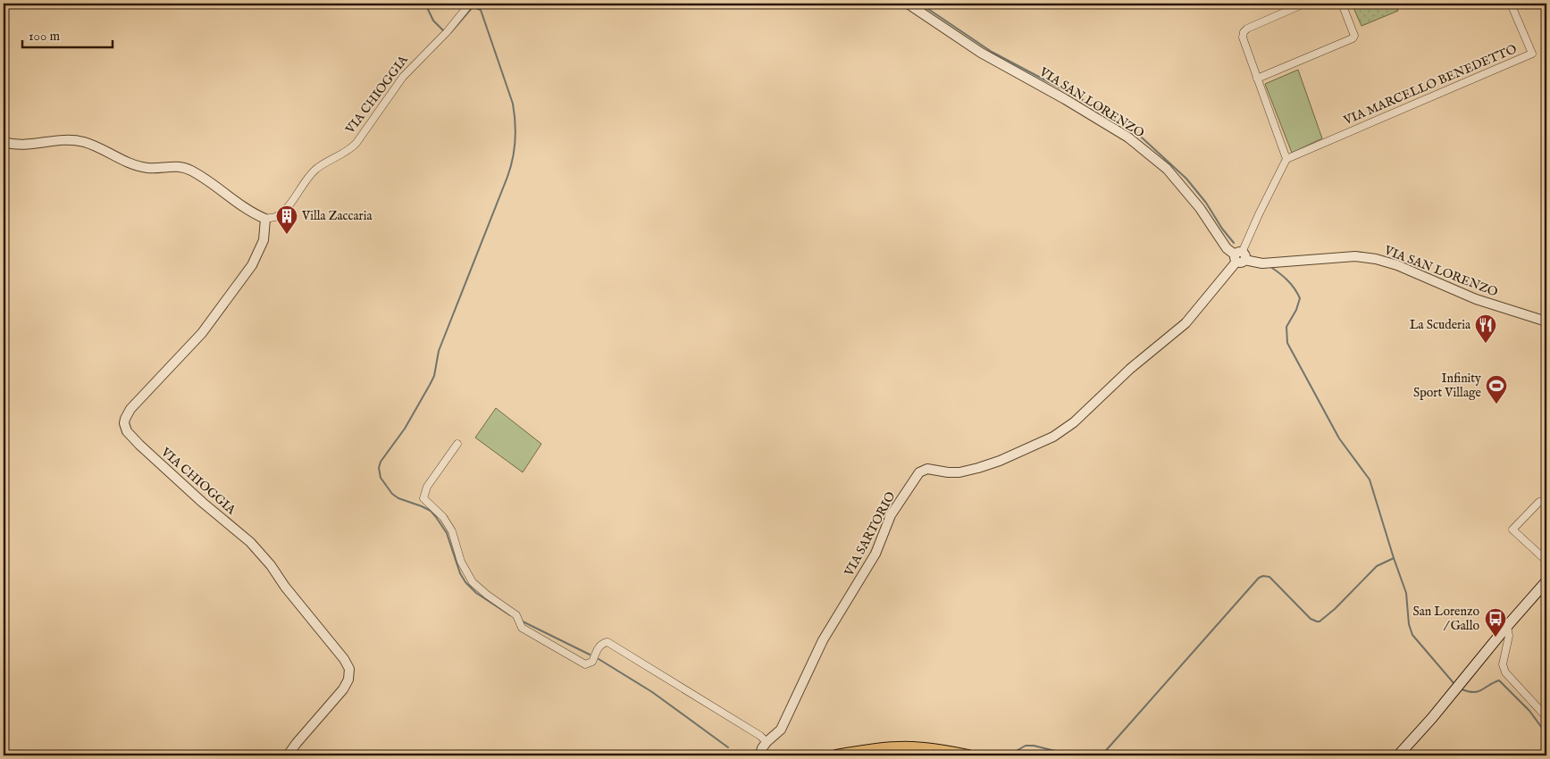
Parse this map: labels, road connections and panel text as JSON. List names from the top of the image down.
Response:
{
  "streets": {
    "street": [
      "VIA MARCELLO BENEDETTO",
      "VIA CHIOGGIA",
      "VIA SAN LORENZO",
      "VIA SARTORIO"
    ]
  },
  "crossings": [
    ["VIA SAN LORENZO", "VIA SARTORIO"]
  ],
  "places": {
    "building": ["Villa Zaccaria"],
    "restaurant": ["La Scuderia"],
    "sports": ["Infinity Sport Village"],
    "bus stop": ["San Lorenzo / Gallo"]
  },
  "scale_bar": "100 m"
}
